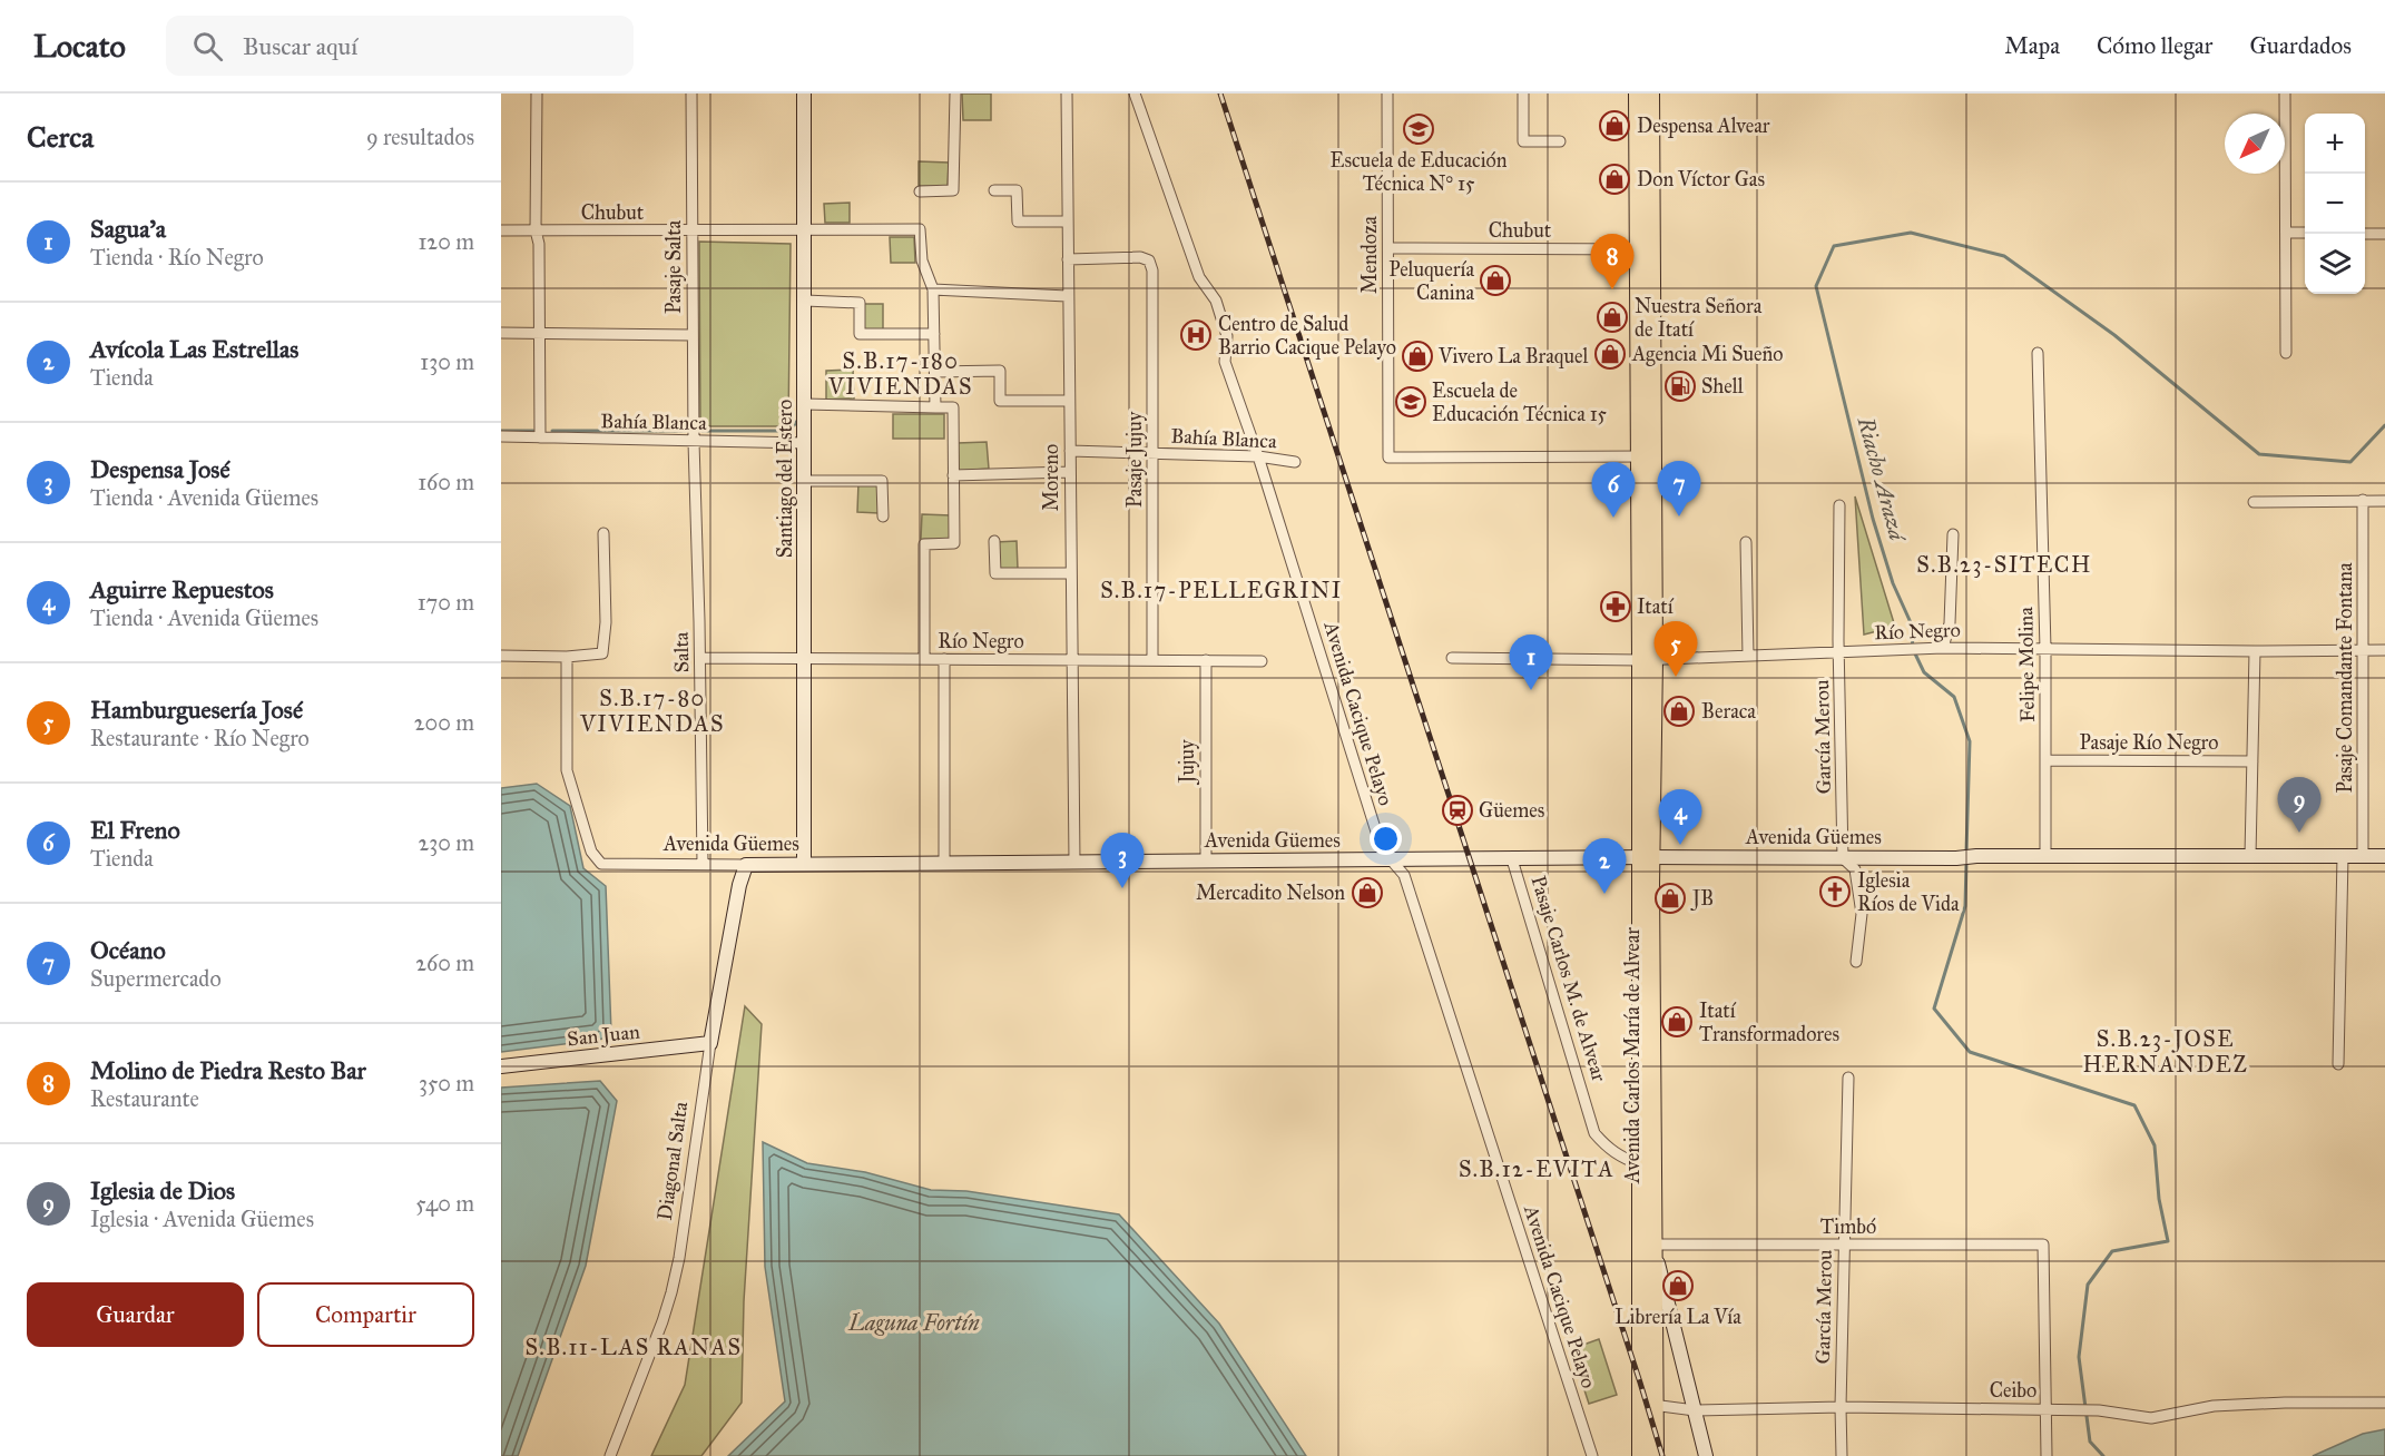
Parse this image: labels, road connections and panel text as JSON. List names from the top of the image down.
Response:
{
  "streets": {
    "main road": ["Avenida Carlos María de Alvear"],
    "street": [
      "Chubut",
      "Mendoza",
      "Pasaje Salta",
      "Bahía Blanca",
      "Pasaje Jujuy",
      "Moreno",
      "Santiago del Estero",
      "Río Negro",
      "Salta",
      "Felipe Molina",
      "Pasaje Comandante Fontana",
      "Avenida Cacique Pelayo",
      "García Merou",
      "Pasaje Río Negro",
      "Jujuy",
      "Avenida Güemes",
      "Pasaje Carlos M. de Alvear",
      "San Juan",
      "Diagonal Salta",
      "Timbó",
      "Ceibo"
    ]
  },
  "crossings": [
    ["Chubut", "Mendoza"],
    ["Chubut", "Pasaje Salta"],
    ["Chubut", "Santiago del Estero"],
    ["Chubut", "Avenida Carlos María de Alvear"],
    ["Mendoza", "Avenida Carlos María de Alvear"],
    ["Pasaje Salta", "Bahía Blanca"],
    ["Pasaje Salta", "Salta"],
    ["Bahía Blanca", "Pasaje Jujuy"],
    ["Bahía Blanca", "Moreno"],
    ["Bahía Blanca", "Santiago del Estero"],
    ["Bahía Blanca", "Salta"],
    ["Bahía Blanca", "Avenida Cacique Pelayo"],
    ["Pasaje Jujuy", "Moreno"],
    ["Pasaje Jujuy", "Río Negro"],
    ["Moreno", "Río Negro"],
    ["Moreno", "Avenida Güemes"],
    ["Santiago del Estero", "Río Negro"],
    ["Santiago del Estero", "Avenida Güemes"],
    ["Río Negro", "Salta"],
    ["Río Negro", "Felipe Molina"],
    ["Río Negro", "Pasaje Comandante Fontana"],
    ["Río Negro", "García Merou"],
    ["Río Negro", "Jujuy"],
    ["Río Negro", "Avenida Carlos María de Alvear"],
    ["Salta", "Avenida Güemes"],
    ["Felipe Molina", "Pasaje Río Negro"],
    ["Felipe Molina", "Avenida Güemes"],
    ["Pasaje Comandante Fontana", "Avenida Güemes"],
    ["Avenida Cacique Pelayo", "Avenida Güemes"],
    ["García Merou", "Avenida Güemes"],
    ["García Merou", "Timbó"],
    ["García Merou", "Ceibo"],
    ["Jujuy", "Avenida Güemes"],
    ["Avenida Güemes", "Pasaje Carlos M. de Alvear"],
    ["Avenida Güemes", "Avenida Carlos María de Alvear"],
    ["Avenida Güemes", "Diagonal Salta"],
    ["Pasaje Carlos M. de Alvear", "Avenida Carlos María de Alvear"],
    ["San Juan", "Diagonal Salta"],
    ["Avenida Carlos María de Alvear", "Timbó"],
    ["Avenida Carlos María de Alvear", "Ceibo"],
    ["Timbó", "Ceibo"]
  ],
  "districts": [
    "S.B.17-180 VIVIENDAS",
    "S.B.23-SITECH",
    "S.B.17-PELLEGRINI",
    "S.B.17-80 VIVIENDAS",
    "S.B.23-JOSE HERNANDEZ",
    "S.B.12-EVITA",
    "S.B.11-LAS RANAS"
  ],
  "water": ["Riacho Arazá", "Laguna Fortín"],
  "places": {
    "shop": [
      "Despensa Alvear",
      "Don Víctor Gas",
      "Peluquería Canina",
      "Nuestra Señora de Itatí",
      "Agencia Mi Sueño",
      "Vivero La Braquel",
      "Beraca",
      "Mercadito Nelson",
      "JB",
      "Itatí Transformadores",
      "Librería La Vía"
    ],
    "school or university": ["Escuela de Educación Técnica N° 15", "Escuela de Educación Técnica 15"],
    "hospital": ["Centro de Salud Barrio Cacique Pelayo"],
    "fuel station": ["Shell"],
    "pharmacy": ["Itatí"],
    "station": ["Güemes"],
    "church": ["Iglesia Ríos de Vida"]
  },
  "north": "bottom left",
  "page": {
    "header": "Locato",
    "search": "Buscar aquí",
    "nav": ["Mapa", "Cómo llegar", "Guardados"],
    "heading": ["Cerca", "9 resultados"],
    "map_buttons": ["+", "−"],
    "list": [
      {
        "mark": "1",
        "name": "Sagua'a",
        "note": "Tienda · Río Negro",
        "value": "120 m"
      },
      {
        "mark": "2",
        "name": "Avícola Las Estrellas",
        "note": "Tienda",
        "value": "130 m"
      },
      {
        "mark": "3",
        "name": "Despensa José",
        "note": "Tienda · Avenida Güemes",
        "value": "160 m"
      },
      {
        "mark": "4",
        "name": "Aguirre Repuestos",
        "note": "Tienda · Avenida Güemes",
        "value": "170 m"
      },
      {
        "mark": "5",
        "name": "Hamburguesería José",
        "note": "Restaurante · Río Negro",
        "value": "200 m"
      },
      {
        "mark": "6",
        "name": "El Freno",
        "note": "Tienda",
        "value": "230 m"
      },
      {
        "mark": "7",
        "name": "Océano",
        "note": "Supermercado",
        "value": "260 m"
      },
      {
        "mark": "8",
        "name": "Molino de Piedra Resto Bar",
        "note": "Restaurante",
        "value": "350 m"
      },
      {
        "mark": "9",
        "name": "Iglesia de Dios",
        "note": "Iglesia · Avenida Güemes",
        "value": "540 m"
      }
    ],
    "pins": [
      "8",
      "7",
      "6",
      "5",
      "1",
      "9",
      "4",
      "3",
      "2"
    ],
    "buttons": ["Guardar", "Compartir"]
  }
}
